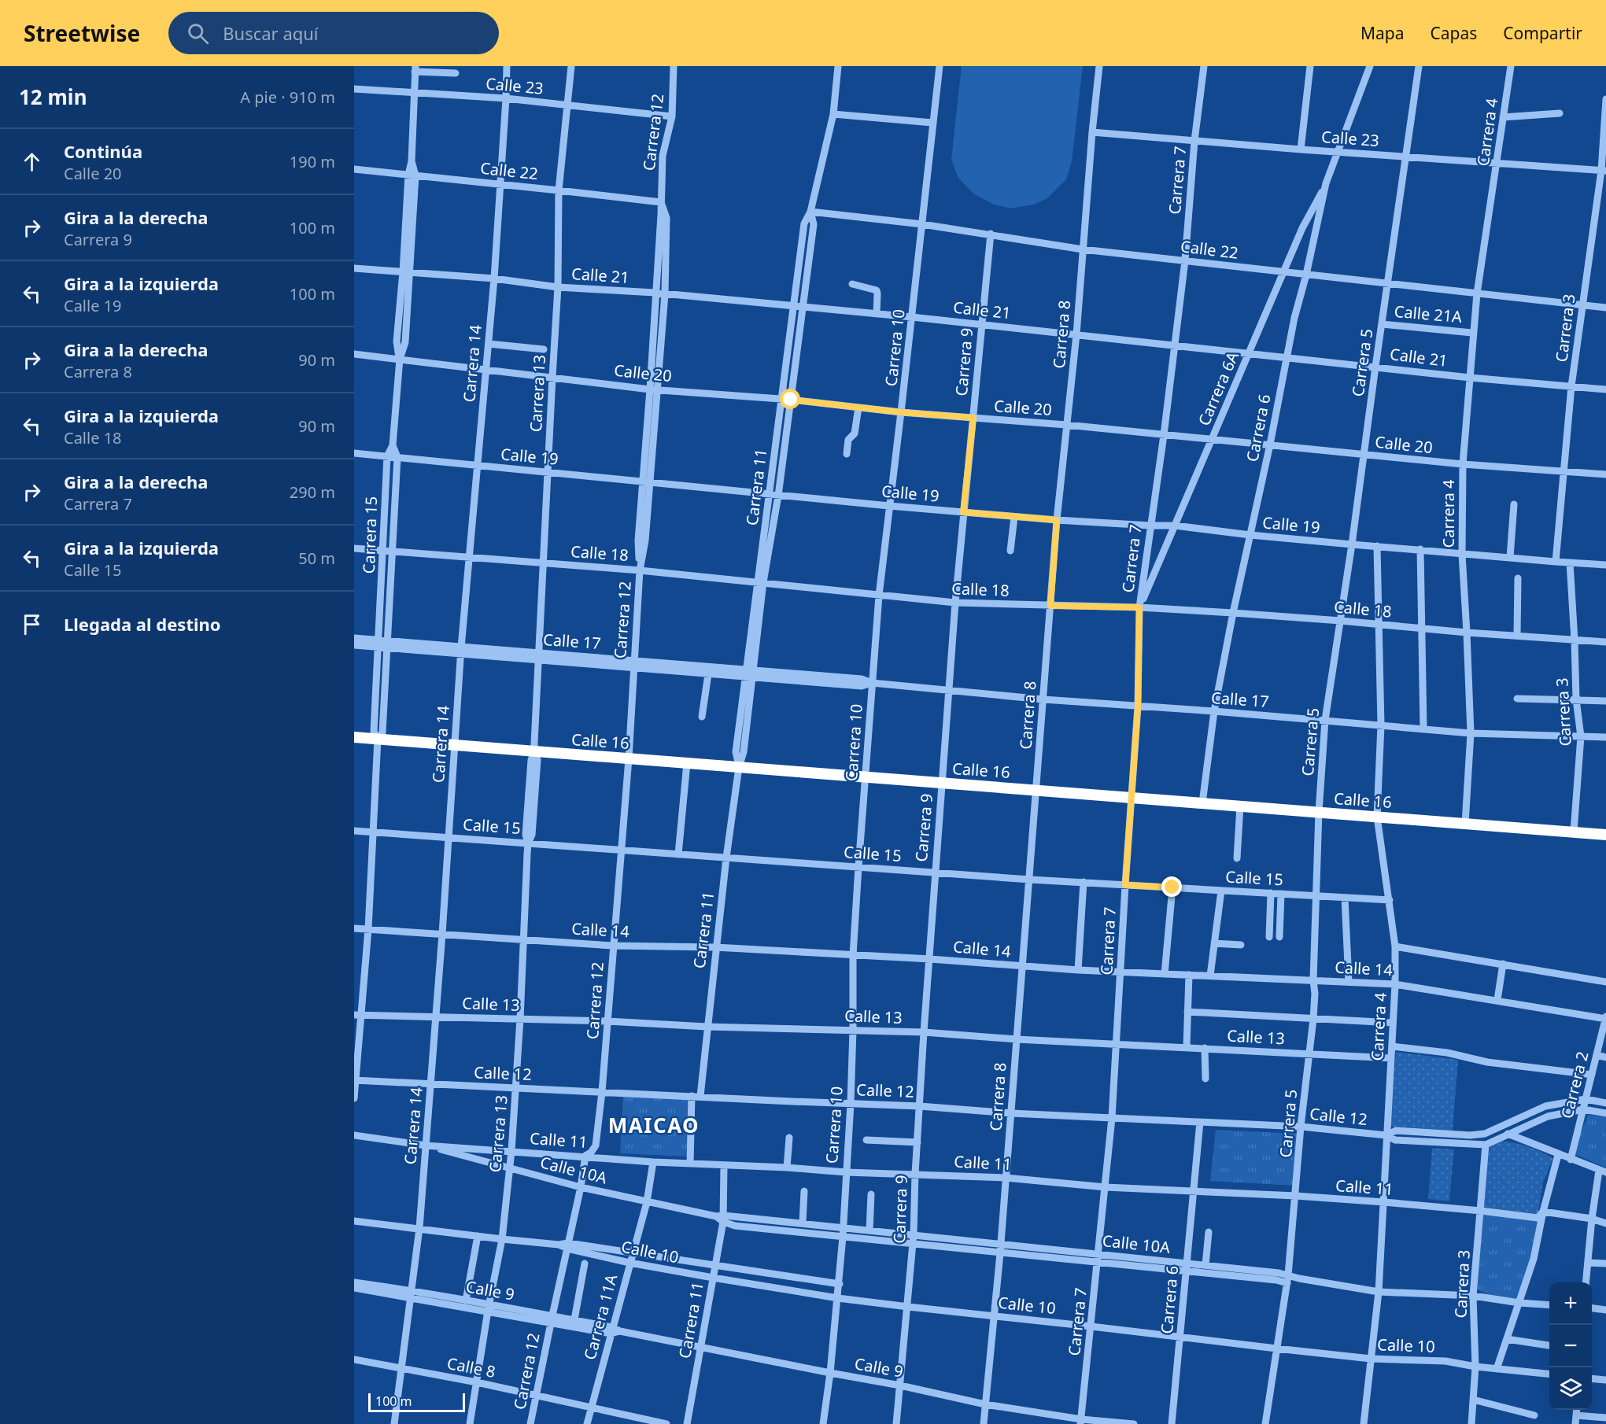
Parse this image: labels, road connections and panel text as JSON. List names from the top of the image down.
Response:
{
  "streets": {
    "highway": ["Calle 16"],
    "street": [
      "Calle 23",
      "Carrera 12",
      "Carrera 4",
      "Calle 22",
      "Carrera 7",
      "Calle 21",
      "Calle 21A",
      "Carrera 3",
      "Carrera 8",
      "Carrera 10",
      "Carrera 9",
      "Carrera 5",
      "Carrera 14",
      "Calle 20",
      "Carrera 6A",
      "Carrera 13",
      "Carrera 6",
      "Calle 19",
      "Carrera 11",
      "Carrera 15",
      "Calle 18",
      "Calle 17",
      "Calle 15",
      "Calle 14",
      "Calle 13",
      "Calle 12",
      "Carrera 2",
      "Calle 11",
      "Calle 10A",
      "Calle 10",
      "Calle 9",
      "Carrera 11A",
      "Calle 8"
    ]
  },
  "crossings": [
    ["Calle 23", "Carrera 12"],
    ["Calle 23", "Carrera 4"],
    ["Calle 23", "Carrera 7"],
    ["Calle 23", "Carrera 3"],
    ["Calle 23", "Carrera 8"],
    ["Calle 23", "Carrera 5"],
    ["Calle 23", "Carrera 14"],
    ["Calle 23", "Carrera 13"],
    ["Calle 23", "Carrera 6"],
    ["Calle 23", "Carrera 15"],
    ["Carrera 12", "Calle 22"],
    ["Carrera 12", "Calle 21"],
    ["Carrera 12", "Calle 20"],
    ["Carrera 12", "Calle 19"],
    ["Carrera 12", "Calle 18"],
    ["Carrera 12", "Calle 17"],
    ["Carrera 12", "Calle 16"],
    ["Carrera 12", "Calle 15"],
    ["Carrera 12", "Calle 14"],
    ["Carrera 12", "Calle 13"],
    ["Carrera 12", "Calle 12"],
    ["Carrera 12", "Calle 11"],
    ["Carrera 12", "Calle 10A"],
    ["Carrera 12", "Calle 10"],
    ["Carrera 12", "Calle 9"],
    ["Carrera 12", "Calle 8"],
    ["Carrera 4", "Calle 22"],
    ["Carrera 4", "Calle 21"],
    ["Carrera 4", "Calle 21A"],
    ["Carrera 4", "Calle 20"],
    ["Carrera 4", "Calle 19"],
    ["Carrera 4", "Calle 18"],
    ["Carrera 4", "Calle 17"],
    ["Carrera 4", "Calle 16"],
    ["Carrera 4", "Calle 15"],
    ["Carrera 4", "Calle 14"],
    ["Carrera 4", "Calle 13"],
    ["Carrera 4", "Calle 12"],
    ["Carrera 4", "Calle 11"],
    ["Carrera 4", "Calle 10A"],
    ["Carrera 4", "Calle 10"],
    ["Calle 22", "Carrera 7"],
    ["Calle 22", "Carrera 3"],
    ["Calle 22", "Carrera 8"],
    ["Calle 22", "Carrera 10"],
    ["Calle 22", "Carrera 9"],
    ["Calle 22", "Carrera 5"],
    ["Calle 22", "Carrera 14"],
    ["Calle 22", "Carrera 6A"],
    ["Calle 22", "Carrera 13"],
    ["Calle 22", "Carrera 6"],
    ["Calle 22", "Carrera 11"],
    ["Calle 22", "Carrera 15"],
    ["Carrera 7", "Calle 21"],
    ["Carrera 7", "Calle 20"],
    ["Carrera 7", "Carrera 6A"],
    ["Carrera 7", "Calle 19"],
    ["Carrera 7", "Calle 18"],
    ["Carrera 7", "Calle 17"],
    ["Carrera 7", "Calle 16"],
    ["Carrera 7", "Calle 15"],
    ["Carrera 7", "Calle 14"],
    ["Carrera 7", "Calle 13"],
    ["Carrera 7", "Calle 12"],
    ["Carrera 7", "Calle 11"],
    ["Carrera 7", "Calle 10A"],
    ["Carrera 7", "Calle 10"],
    ["Carrera 7", "Calle 9"],
    ["Calle 21", "Carrera 3"],
    ["Calle 21", "Carrera 8"],
    ["Calle 21", "Carrera 10"],
    ["Calle 21", "Carrera 9"],
    ["Calle 21", "Carrera 5"],
    ["Calle 21", "Carrera 14"],
    ["Calle 21", "Carrera 6A"],
    ["Calle 21", "Carrera 13"],
    ["Calle 21", "Carrera 6"],
    ["Calle 21", "Carrera 11"],
    ["Calle 21", "Carrera 15"],
    ["Calle 21A", "Carrera 5"],
    ["Carrera 3", "Calle 20"],
    ["Carrera 3", "Calle 19"],
    ["Carrera 3", "Calle 18"],
    ["Carrera 3", "Calle 17"],
    ["Carrera 3", "Calle 16"],
    ["Carrera 3", "Calle 12"],
    ["Carrera 3", "Calle 11"],
    ["Carrera 3", "Calle 10A"],
    ["Carrera 3", "Calle 10"],
    ["Carrera 8", "Calle 20"],
    ["Carrera 8", "Calle 19"],
    ["Carrera 8", "Calle 18"],
    ["Carrera 8", "Calle 17"],
    ["Carrera 8", "Calle 16"],
    ["Carrera 8", "Calle 15"],
    ["Carrera 8", "Calle 14"],
    ["Carrera 8", "Calle 13"],
    ["Carrera 8", "Calle 12"],
    ["Carrera 8", "Calle 11"],
    ["Carrera 8", "Calle 10A"],
    ["Carrera 8", "Calle 10"],
    ["Carrera 8", "Calle 9"],
    ["Carrera 10", "Calle 20"],
    ["Carrera 10", "Calle 19"],
    ["Carrera 10", "Calle 18"],
    ["Carrera 10", "Calle 17"],
    ["Carrera 10", "Calle 16"],
    ["Carrera 10", "Calle 15"],
    ["Carrera 10", "Calle 14"],
    ["Carrera 10", "Calle 13"],
    ["Carrera 10", "Calle 12"],
    ["Carrera 10", "Calle 11"],
    ["Carrera 10", "Calle 10A"],
    ["Carrera 10", "Calle 10"],
    ["Carrera 10", "Calle 9"],
    ["Carrera 9", "Calle 20"],
    ["Carrera 9", "Calle 19"],
    ["Carrera 9", "Calle 18"],
    ["Carrera 9", "Calle 17"],
    ["Carrera 9", "Calle 16"],
    ["Carrera 9", "Calle 15"],
    ["Carrera 9", "Calle 14"],
    ["Carrera 9", "Calle 13"],
    ["Carrera 9", "Calle 12"],
    ["Carrera 9", "Calle 11"],
    ["Carrera 9", "Calle 10A"],
    ["Carrera 9", "Calle 10"],
    ["Carrera 9", "Calle 9"],
    ["Carrera 5", "Calle 20"],
    ["Carrera 5", "Calle 19"],
    ["Carrera 5", "Calle 18"],
    ["Carrera 5", "Calle 17"],
    ["Carrera 5", "Calle 16"],
    ["Carrera 5", "Calle 15"],
    ["Carrera 5", "Calle 14"],
    ["Carrera 5", "Calle 13"],
    ["Carrera 5", "Calle 12"],
    ["Carrera 5", "Calle 11"],
    ["Carrera 5", "Calle 10A"],
    ["Carrera 5", "Calle 10"],
    ["Carrera 14", "Calle 20"],
    ["Carrera 14", "Calle 19"],
    ["Carrera 14", "Calle 18"],
    ["Carrera 14", "Calle 17"],
    ["Carrera 14", "Calle 16"],
    ["Carrera 14", "Calle 15"],
    ["Carrera 14", "Calle 14"],
    ["Carrera 14", "Calle 13"],
    ["Carrera 14", "Calle 12"],
    ["Carrera 14", "Calle 11"],
    ["Carrera 14", "Calle 10A"],
    ["Carrera 14", "Calle 10"],
    ["Carrera 14", "Calle 9"],
    ["Carrera 14", "Calle 8"],
    ["Calle 20", "Carrera 6A"],
    ["Calle 20", "Carrera 13"],
    ["Calle 20", "Carrera 6"],
    ["Calle 20", "Carrera 11"],
    ["Calle 20", "Carrera 15"],
    ["Carrera 6A", "Carrera 6"],
    ["Carrera 6A", "Calle 19"],
    ["Carrera 6A", "Calle 18"],
    ["Carrera 13", "Calle 19"],
    ["Carrera 13", "Calle 18"],
    ["Carrera 13", "Calle 17"],
    ["Carrera 13", "Calle 16"],
    ["Carrera 13", "Calle 15"],
    ["Carrera 13", "Calle 14"],
    ["Carrera 13", "Calle 13"],
    ["Carrera 13", "Calle 12"],
    ["Carrera 13", "Calle 11"],
    ["Carrera 13", "Calle 10A"],
    ["Carrera 13", "Calle 10"],
    ["Carrera 13", "Calle 9"],
    ["Carrera 13", "Calle 8"],
    ["Carrera 6", "Calle 19"],
    ["Carrera 6", "Calle 18"],
    ["Carrera 6", "Calle 17"],
    ["Carrera 6", "Calle 16"],
    ["Carrera 6", "Calle 12"],
    ["Carrera 6", "Calle 11"],
    ["Carrera 6", "Calle 10A"],
    ["Carrera 6", "Calle 10"],
    ["Calle 19", "Carrera 11"],
    ["Calle 19", "Carrera 15"],
    ["Carrera 11", "Calle 18"],
    ["Carrera 11", "Calle 17"],
    ["Carrera 11", "Calle 16"],
    ["Carrera 11", "Calle 15"],
    ["Carrera 11", "Calle 14"],
    ["Carrera 11", "Calle 13"],
    ["Carrera 11", "Calle 12"],
    ["Carrera 11", "Calle 11"],
    ["Carrera 11", "Calle 10A"],
    ["Carrera 11", "Calle 10"],
    ["Carrera 11", "Calle 9"],
    ["Carrera 15", "Calle 18"],
    ["Carrera 15", "Calle 17"],
    ["Carrera 15", "Calle 16"],
    ["Carrera 15", "Calle 15"],
    ["Carrera 15", "Calle 14"],
    ["Carrera 15", "Calle 13"],
    ["Carrera 15", "Calle 12"],
    ["Calle 14", "Carrera 2"],
    ["Calle 11", "Calle 10A"],
    ["Calle 11", "Carrera 11A"],
    ["Calle 10A", "Carrera 11A"],
    ["Calle 10", "Carrera 11A"],
    ["Calle 9", "Carrera 11A"],
    ["Carrera 11A", "Calle 8"]
  ],
  "districts": ["MAICAO"],
  "scale_bar": "100 m",
  "page": {
    "header": "Streetwise",
    "search": "Buscar aquí",
    "nav": ["Mapa", "Capas", "Compartir"],
    "heading": ["12 min", "A pie · 910 m"],
    "list": [
      ["Continúa", "Calle 20", "190 m"],
      ["Gira a la derecha", "Carrera 9", "100 m"],
      ["Gira a la izquierda", "Calle 19", "100 m"],
      ["Gira a la derecha", "Carrera 8", "90 m"],
      ["Gira a la izquierda", "Calle 18", "90 m"],
      ["Gira a la derecha", "Carrera 7", "290 m"],
      ["Gira a la izquierda", "Calle 15", "50 m"],
      "Llegada al destino"
    ],
    "map_buttons": ["+", "−"],
    "scale": "100 m"
  }
}
